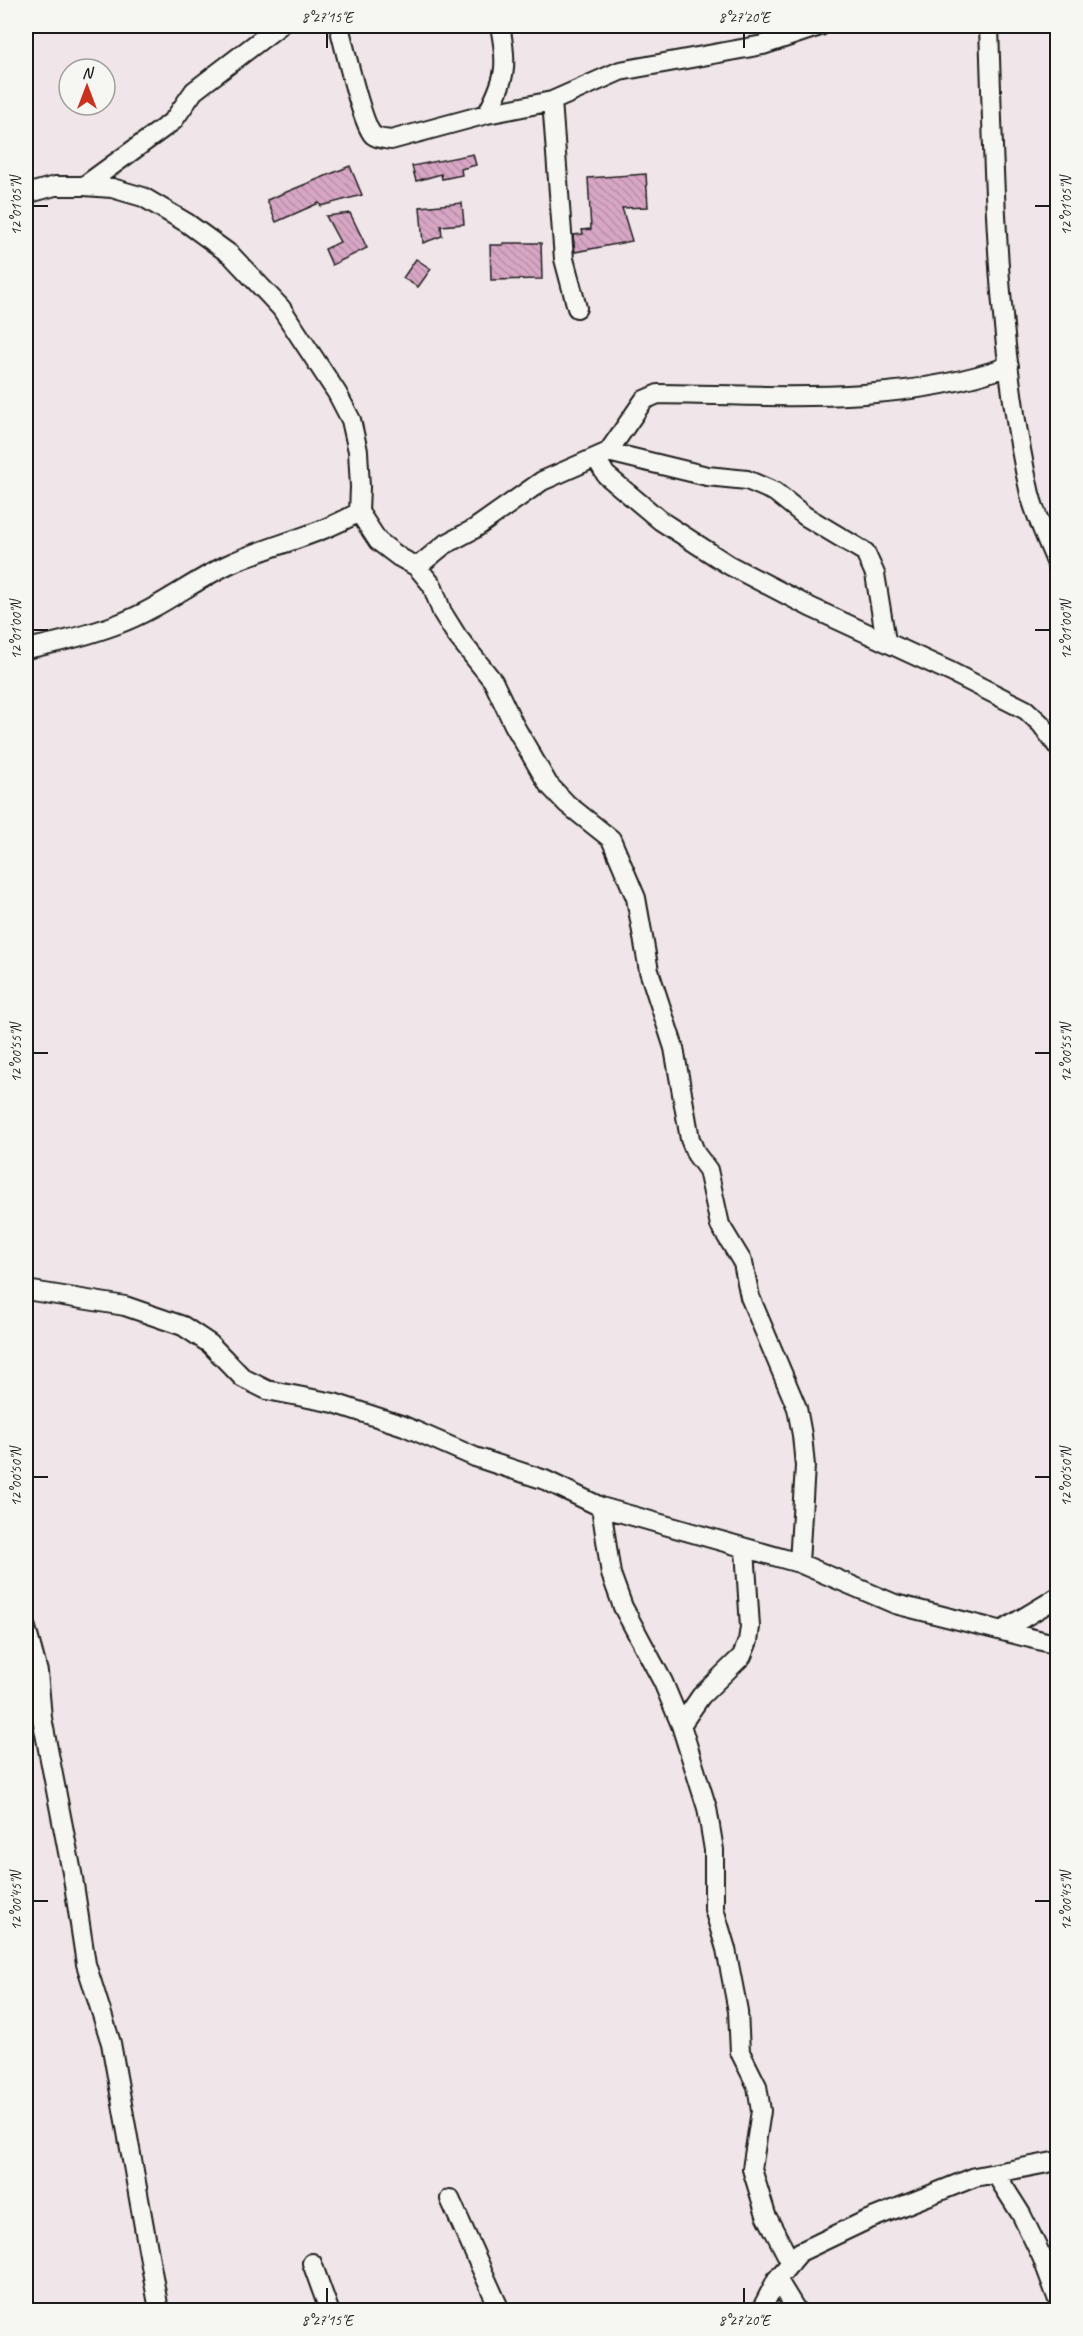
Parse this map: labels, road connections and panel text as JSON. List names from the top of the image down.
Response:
{
  "north": "top",
  "coordinates": [
    "8°27'15\"E",
    "8°27'20\"E",
    "12°01'05\"N",
    "12°01'00\"N",
    "12°00'55\"N",
    "12°00'50\"N",
    "12°00'45\"N"
  ]
}
